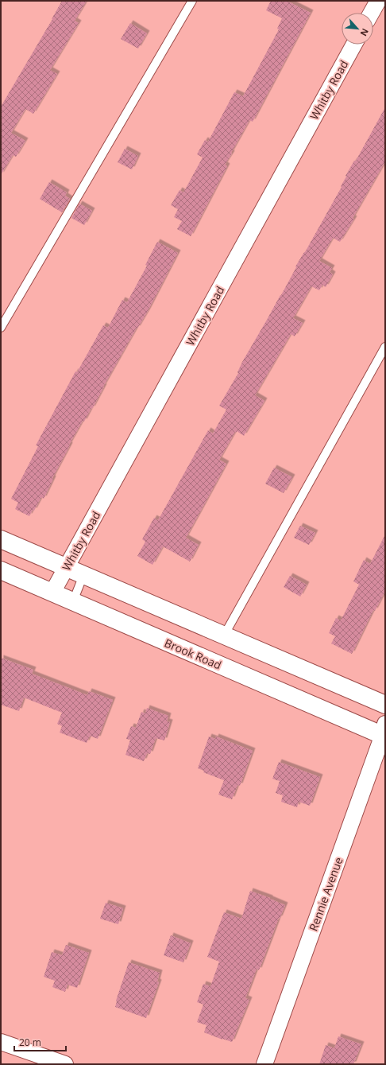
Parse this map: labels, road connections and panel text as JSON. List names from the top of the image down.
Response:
{
  "streets": {
    "main road": ["Brook Road"],
    "street": ["Whitby Road", "Rennie Avenue"]
  },
  "crossings": [
    ["Whitby Road", "Brook Road"],
    ["Brook Road", "Rennie Avenue"]
  ],
  "scale_bar": "20 m",
  "north": "bottom right"
}
